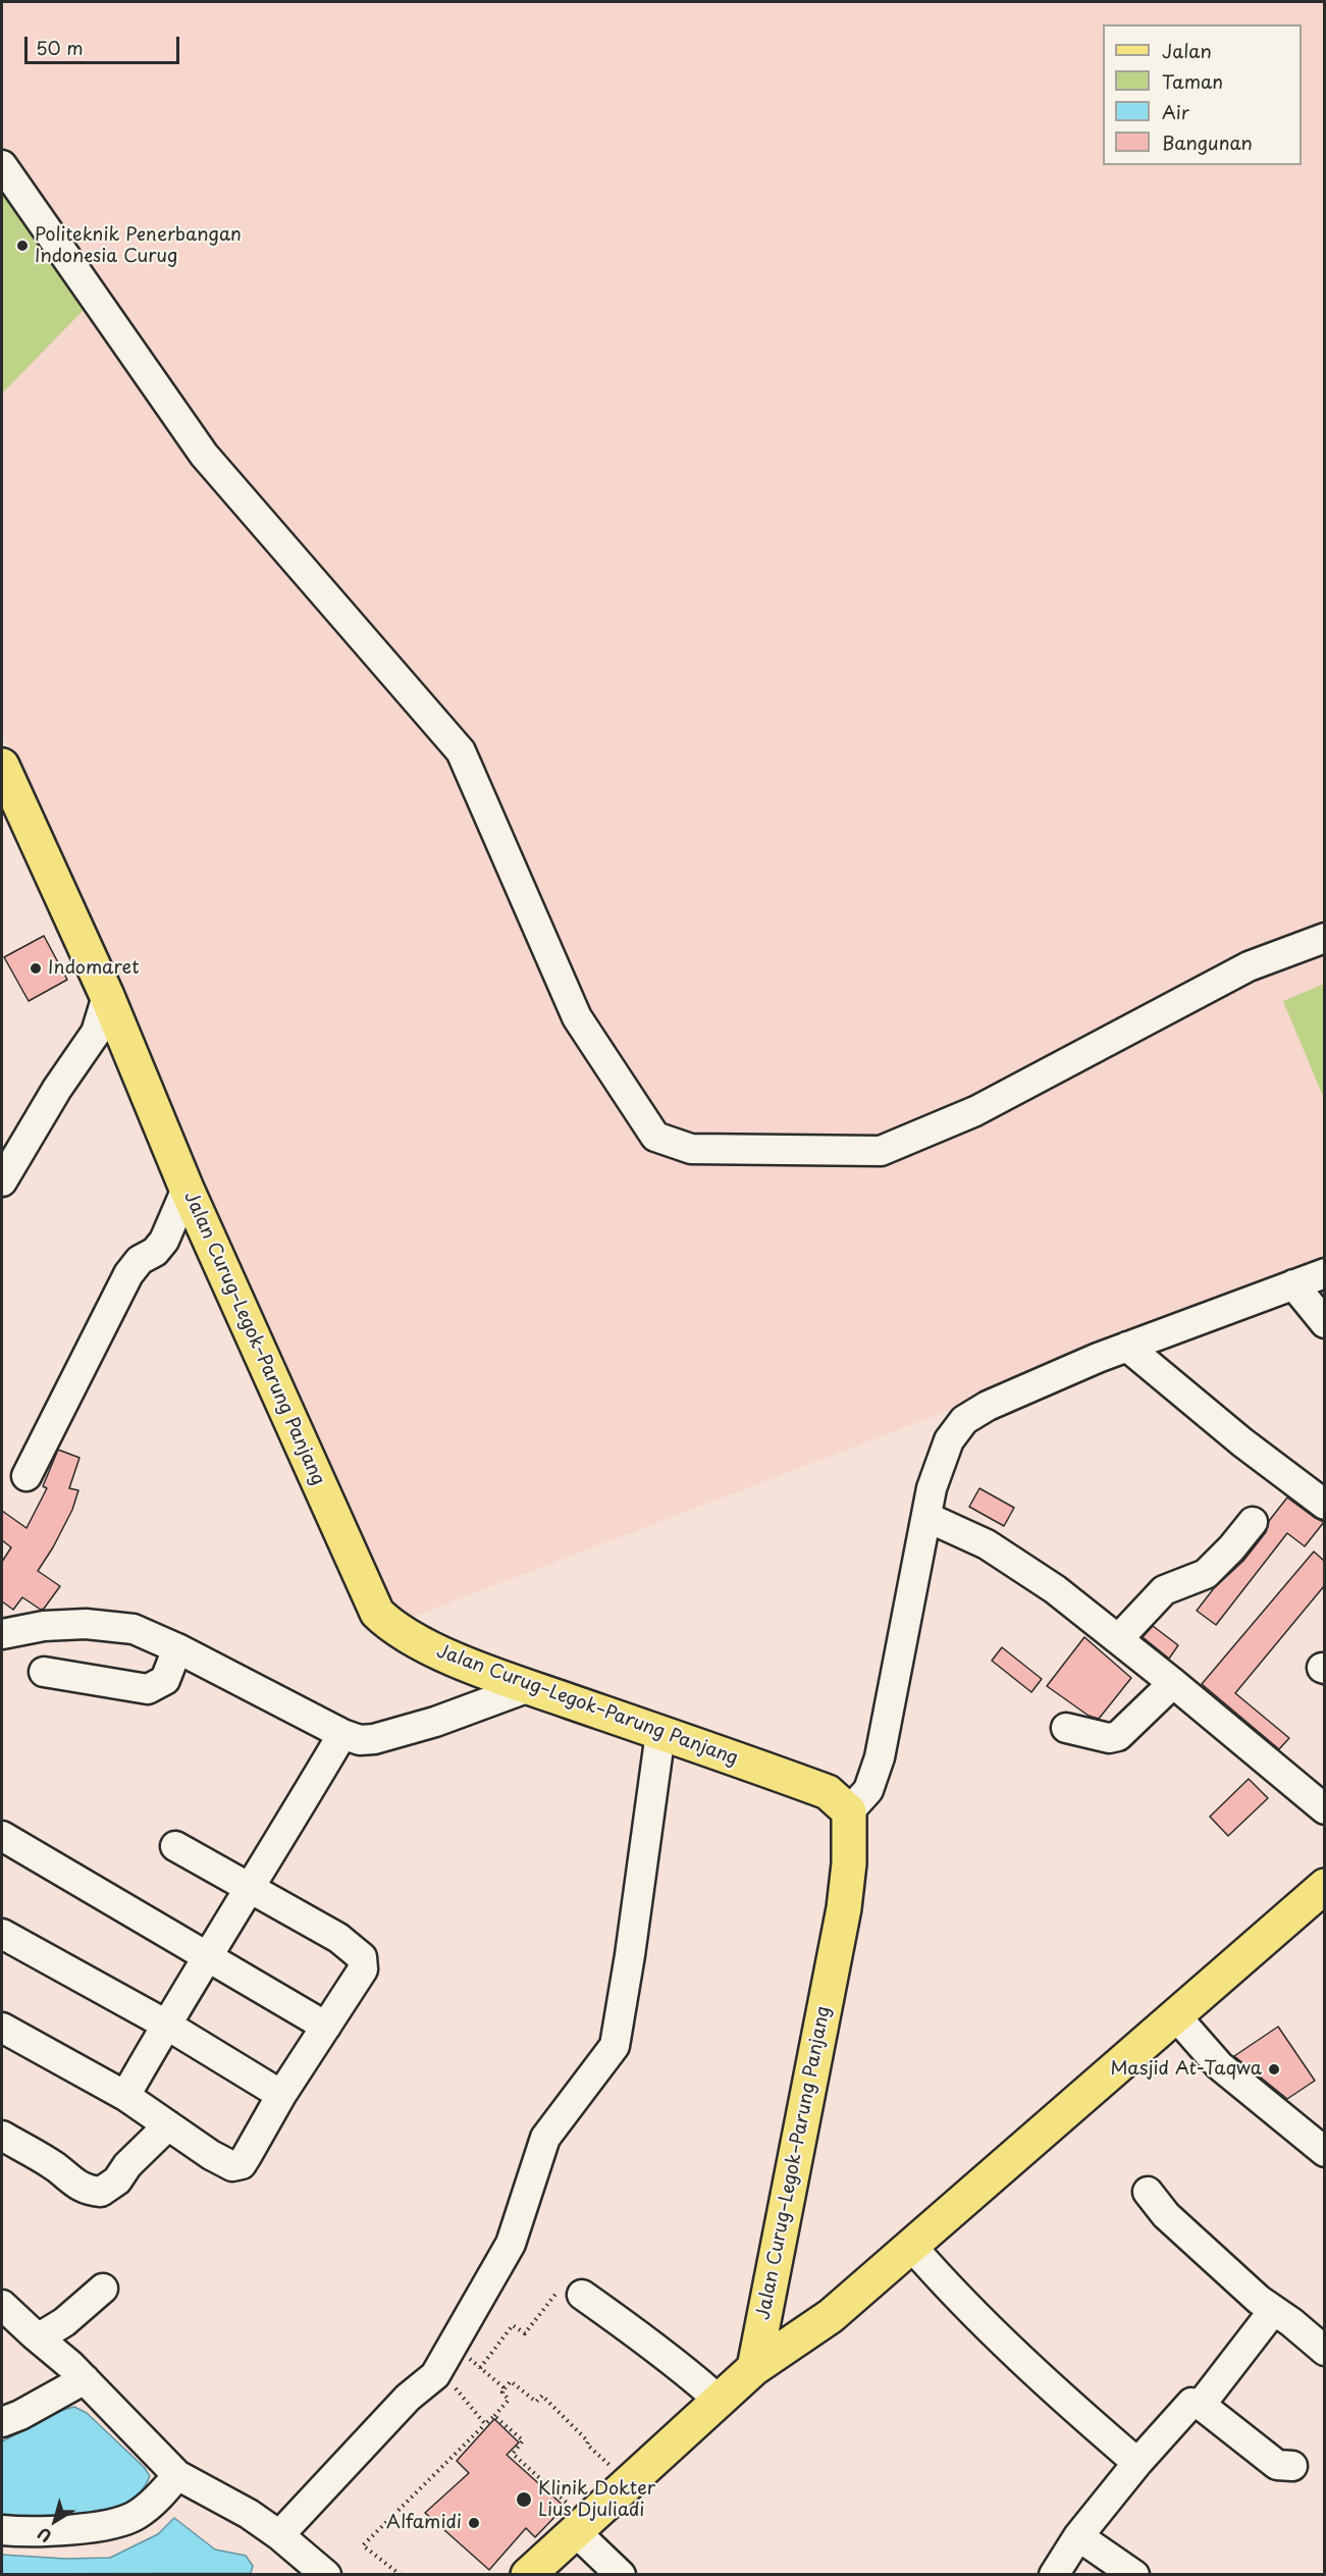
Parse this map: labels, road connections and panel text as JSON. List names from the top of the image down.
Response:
{
  "streets": {
    "main road": ["Jalan Curug–Legok–Parung Panjang"]
  },
  "places": [
    "Politeknik Penerbangan Indonesia Curug",
    "Indomaret",
    "Masjid At-Taqwa",
    "Klinik Dokter Lius Djuliadi",
    "Alfamidi"
  ],
  "legend": [
    "Jalan",
    "Taman",
    "Air",
    "Bangunan"
  ],
  "scale_bar": "50 m",
  "north": "bottom left"
}
